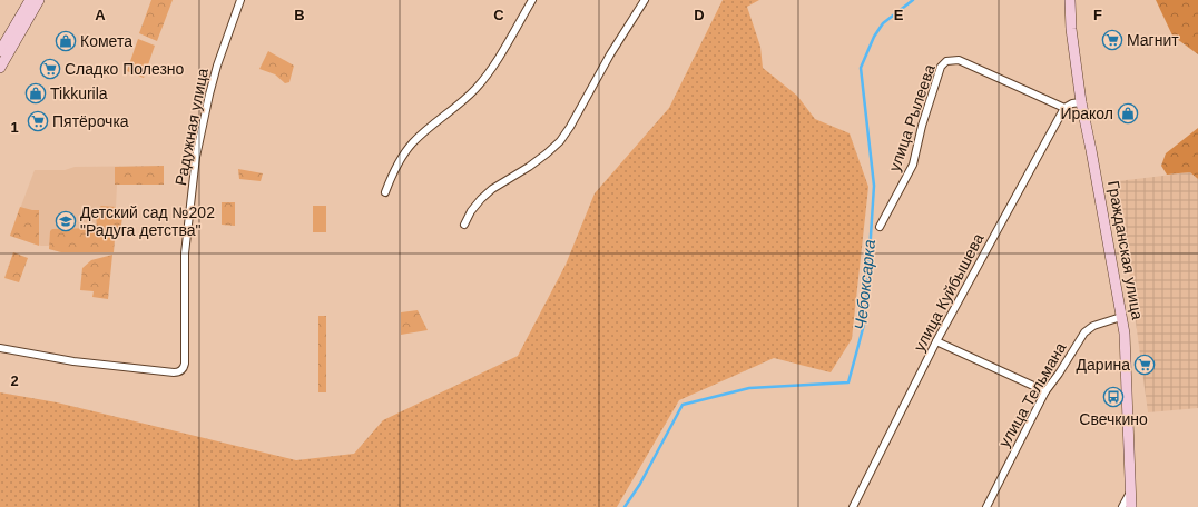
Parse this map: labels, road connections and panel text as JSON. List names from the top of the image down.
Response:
{
  "streets": {
    "main road": ["Гражданская улица"],
    "street": [
      "улица Рылеева",
      "Радужная улица",
      "улица Куйбышева",
      "улица Тельмана"
    ]
  },
  "crossings": [
    ["улица Рылеева", "улица Куйбышева"],
    ["Гражданская улица", "улица Тельмана"]
  ],
  "water": ["Чебоксарка"],
  "places": {
    "supermarket": [
      "Магнит",
      "Сладко Полезно",
      "Пятёрочка",
      "Дарина"
    ],
    "shop": ["Комета", "Tikkurila", "Иракол"],
    "school or university": ["Детский сад №202 \"Радуга детства\""],
    "bus stop": ["Свечкино"]
  },
  "grid": {
    "columns": [
      "A",
      "B",
      "C",
      "D",
      "E",
      "F"
    ],
    "rows": ["1", "2"]
  }
}
